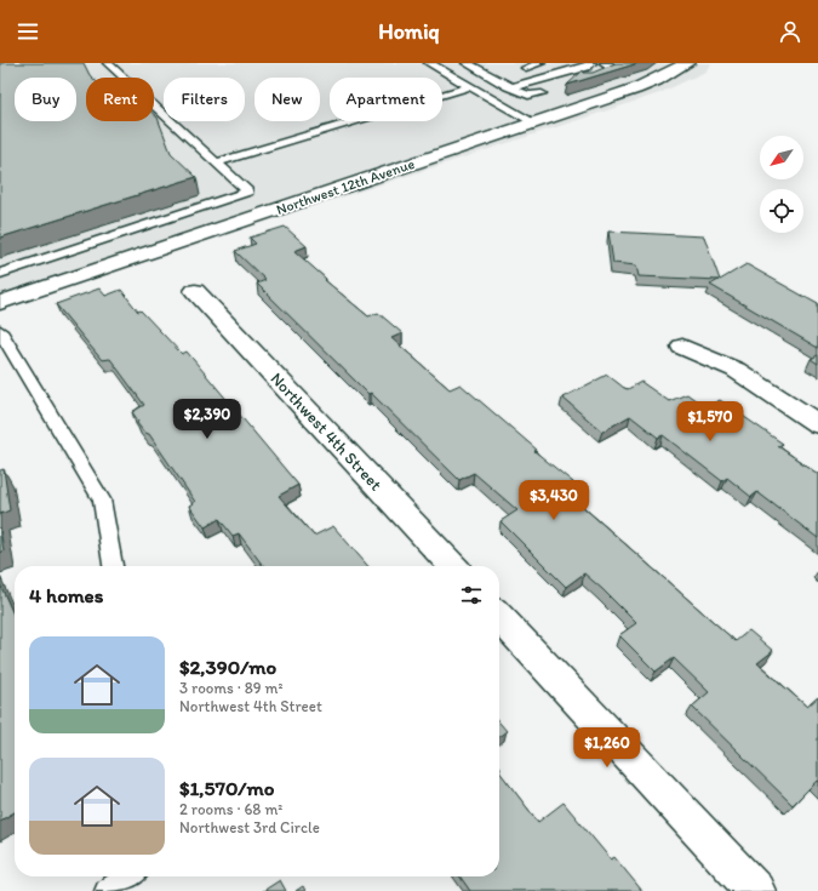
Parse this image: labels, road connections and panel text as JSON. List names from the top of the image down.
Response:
{
  "streets": {
    "street": ["Northwest 12th Avenue", "Northwest 4th Street"]
  },
  "north": "bottom left",
  "page": {
    "header": "Homiq",
    "chip": [
      "Buy",
      "Rent",
      "Filters",
      "New",
      "Apartment"
    ],
    "price": [
      "$2,390",
      "$1,570",
      "$3,430",
      "$1,260"
    ],
    "heading": "4 homes",
    "list": [
      {
        "name": "$2,390/mo",
        "note": "3 rooms · 89 m² · Northwest 4th Street"
      },
      {
        "name": "$1,570/mo",
        "note": "2 rooms · 68 m² · Northwest 3rd Circle"
      }
    ]
  }
}
